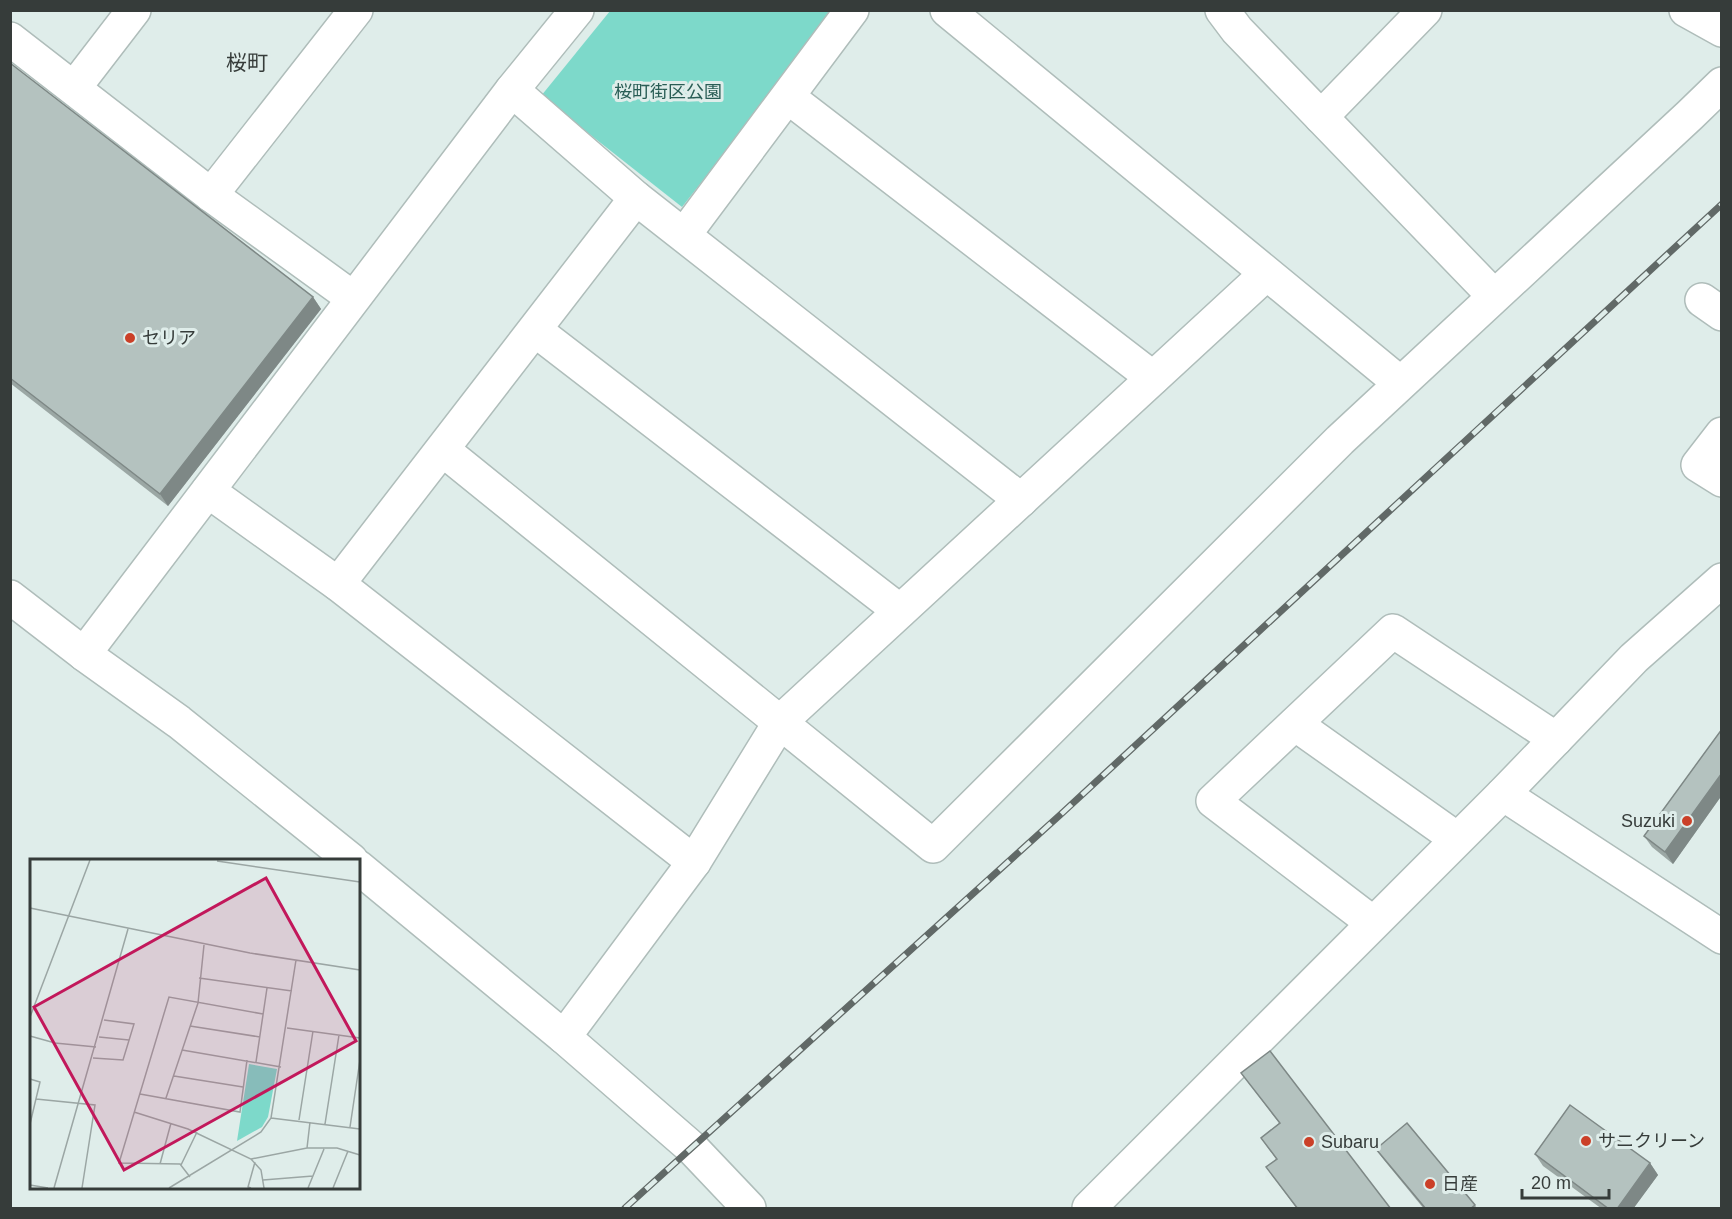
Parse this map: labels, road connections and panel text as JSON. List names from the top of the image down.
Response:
{
  "districts": ["桜町"],
  "parks": ["桜町街区公園"],
  "places": [
    "セリア",
    "Suzuki",
    "サニクリーン",
    "Subaru",
    "日産"
  ],
  "scale_bar": "20 m"
}
